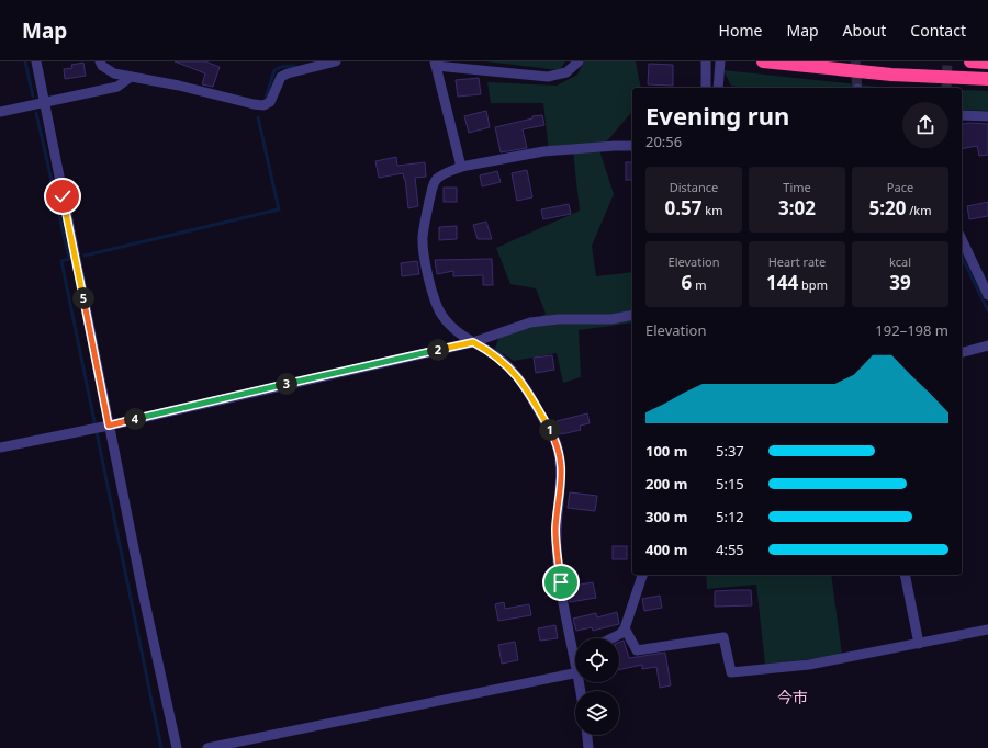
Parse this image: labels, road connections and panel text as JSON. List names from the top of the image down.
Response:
{
  "districts": ["今市"],
  "page": {
    "header": "Map",
    "nav": [
      "Home",
      "Map",
      "About",
      "Contact"
    ],
    "heading": ["Evening run", "20:56"],
    "stats": [
      ["Distance", "0.57 km"],
      ["Time", "3:02"],
      ["Pace", "5:20 /km"],
      ["Elevation", "6 m"],
      ["Heart rate", "144 bpm"],
      ["kcal", "39"]
    ],
    "pins": [
      "5",
      "2",
      "3",
      "4",
      "1"
    ],
    "chart": ["Elevation", "192–198 m"],
    "list": [
      {
        "name": "100 m",
        "note": "5:37"
      },
      {
        "name": "200 m",
        "note": "5:15"
      },
      {
        "name": "300 m",
        "note": "5:12"
      },
      {
        "name": "400 m",
        "note": "4:55"
      }
    ]
  }
}
